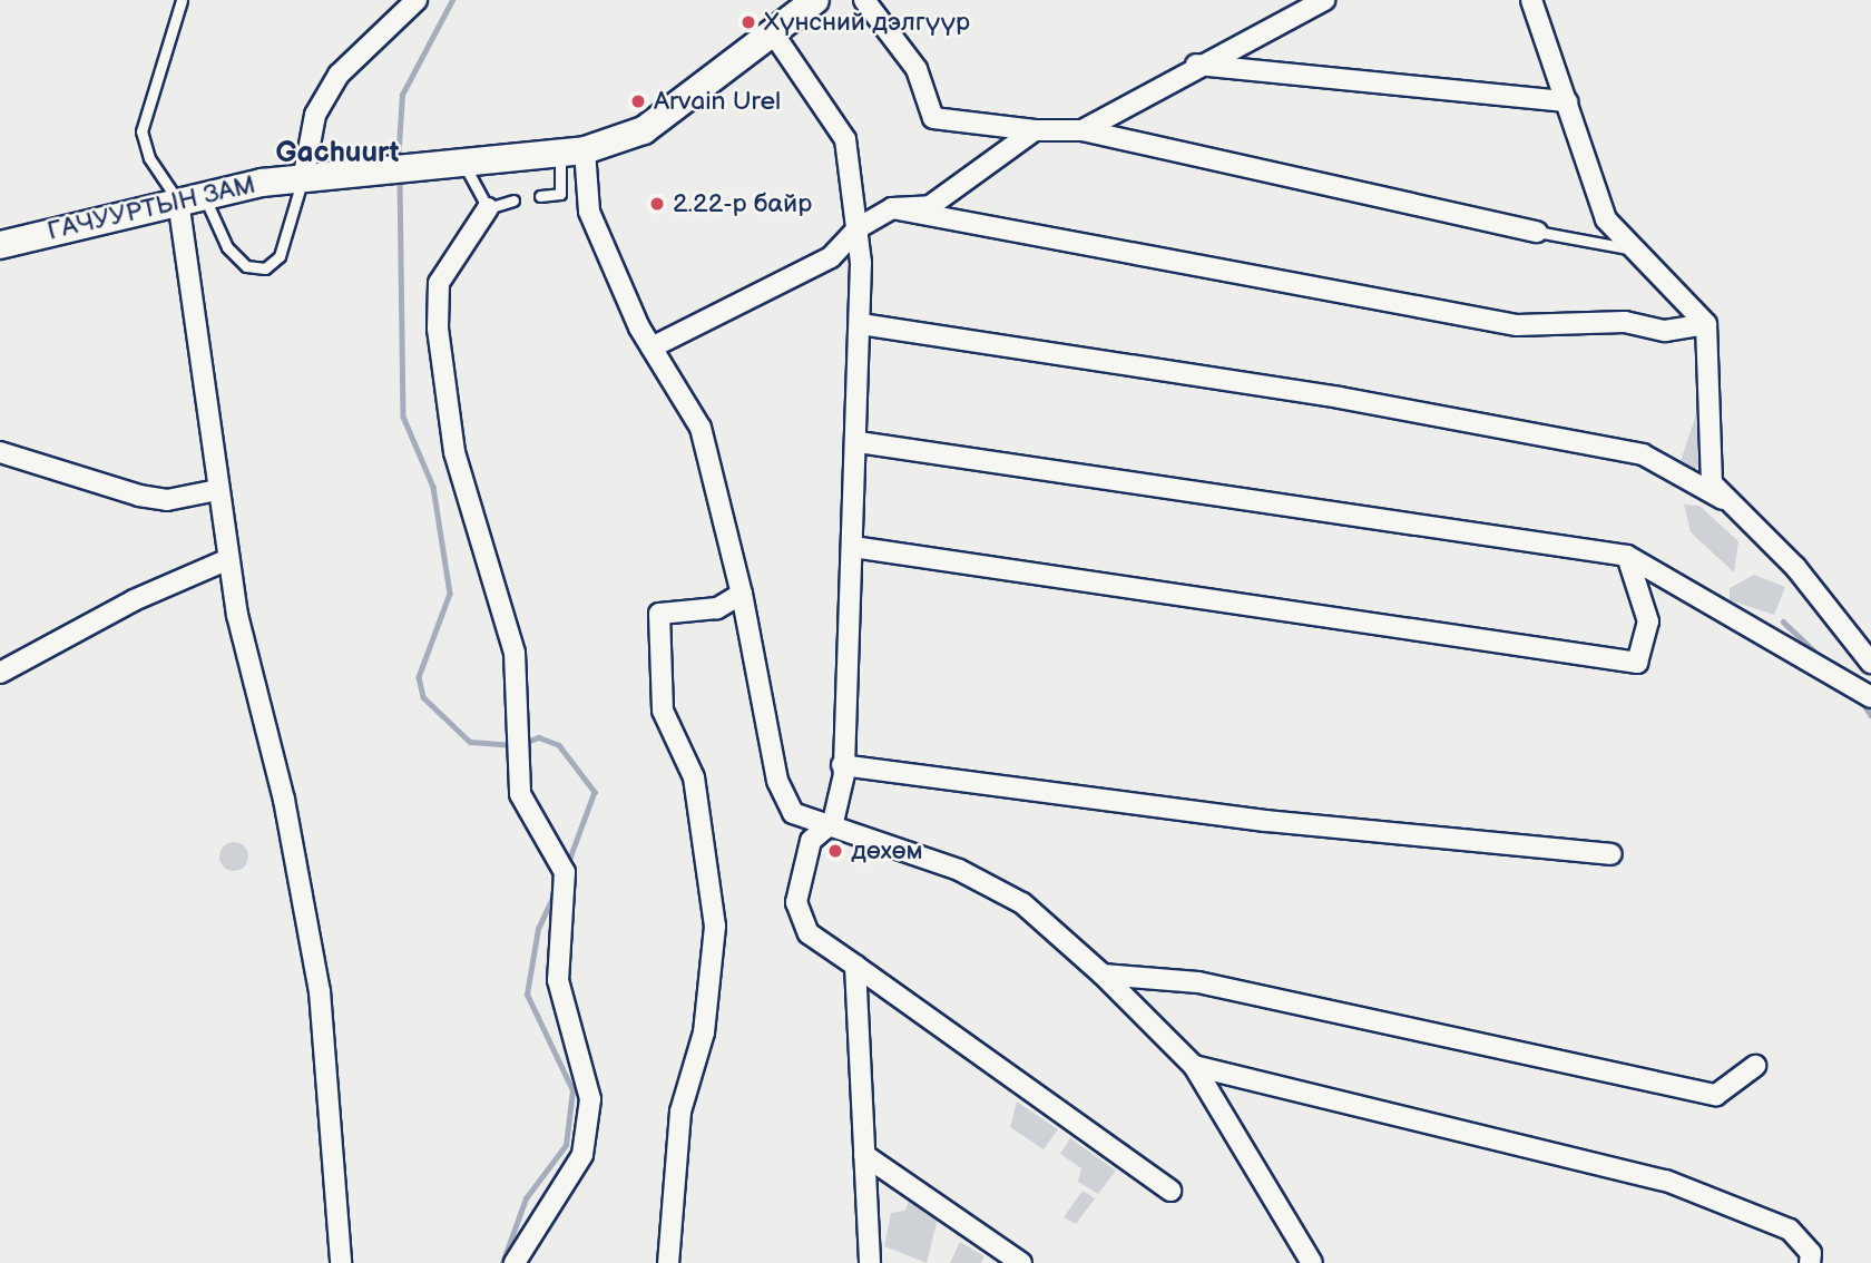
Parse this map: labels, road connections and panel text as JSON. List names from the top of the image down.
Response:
{
  "streets": {
    "main road": ["ГАЧУУРТЫН ЗАМ"]
  },
  "districts": ["Gachuurt"],
  "places": [
    "Хүнсний дэлгүүр",
    "Arvain Urel",
    "2.22-р байр",
    "дөхөм"
  ]
}
